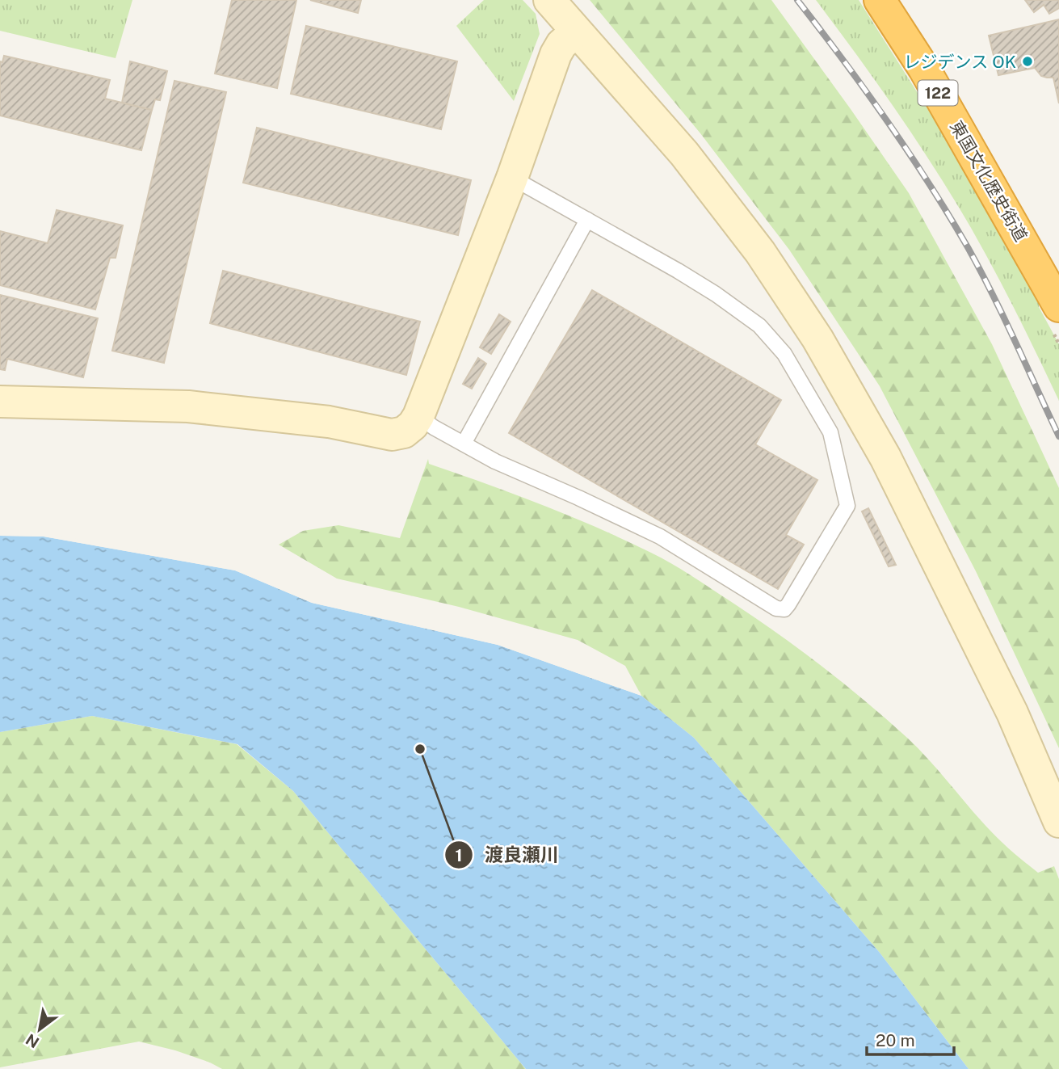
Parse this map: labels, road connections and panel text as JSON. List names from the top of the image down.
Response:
{
  "streets": {
    "highway": ["122", "東国文化歴史街道"]
  },
  "places": ["レジデンス OK", "渡良瀬川"],
  "scale_bar": "20 m",
  "north": "bottom left"
}
